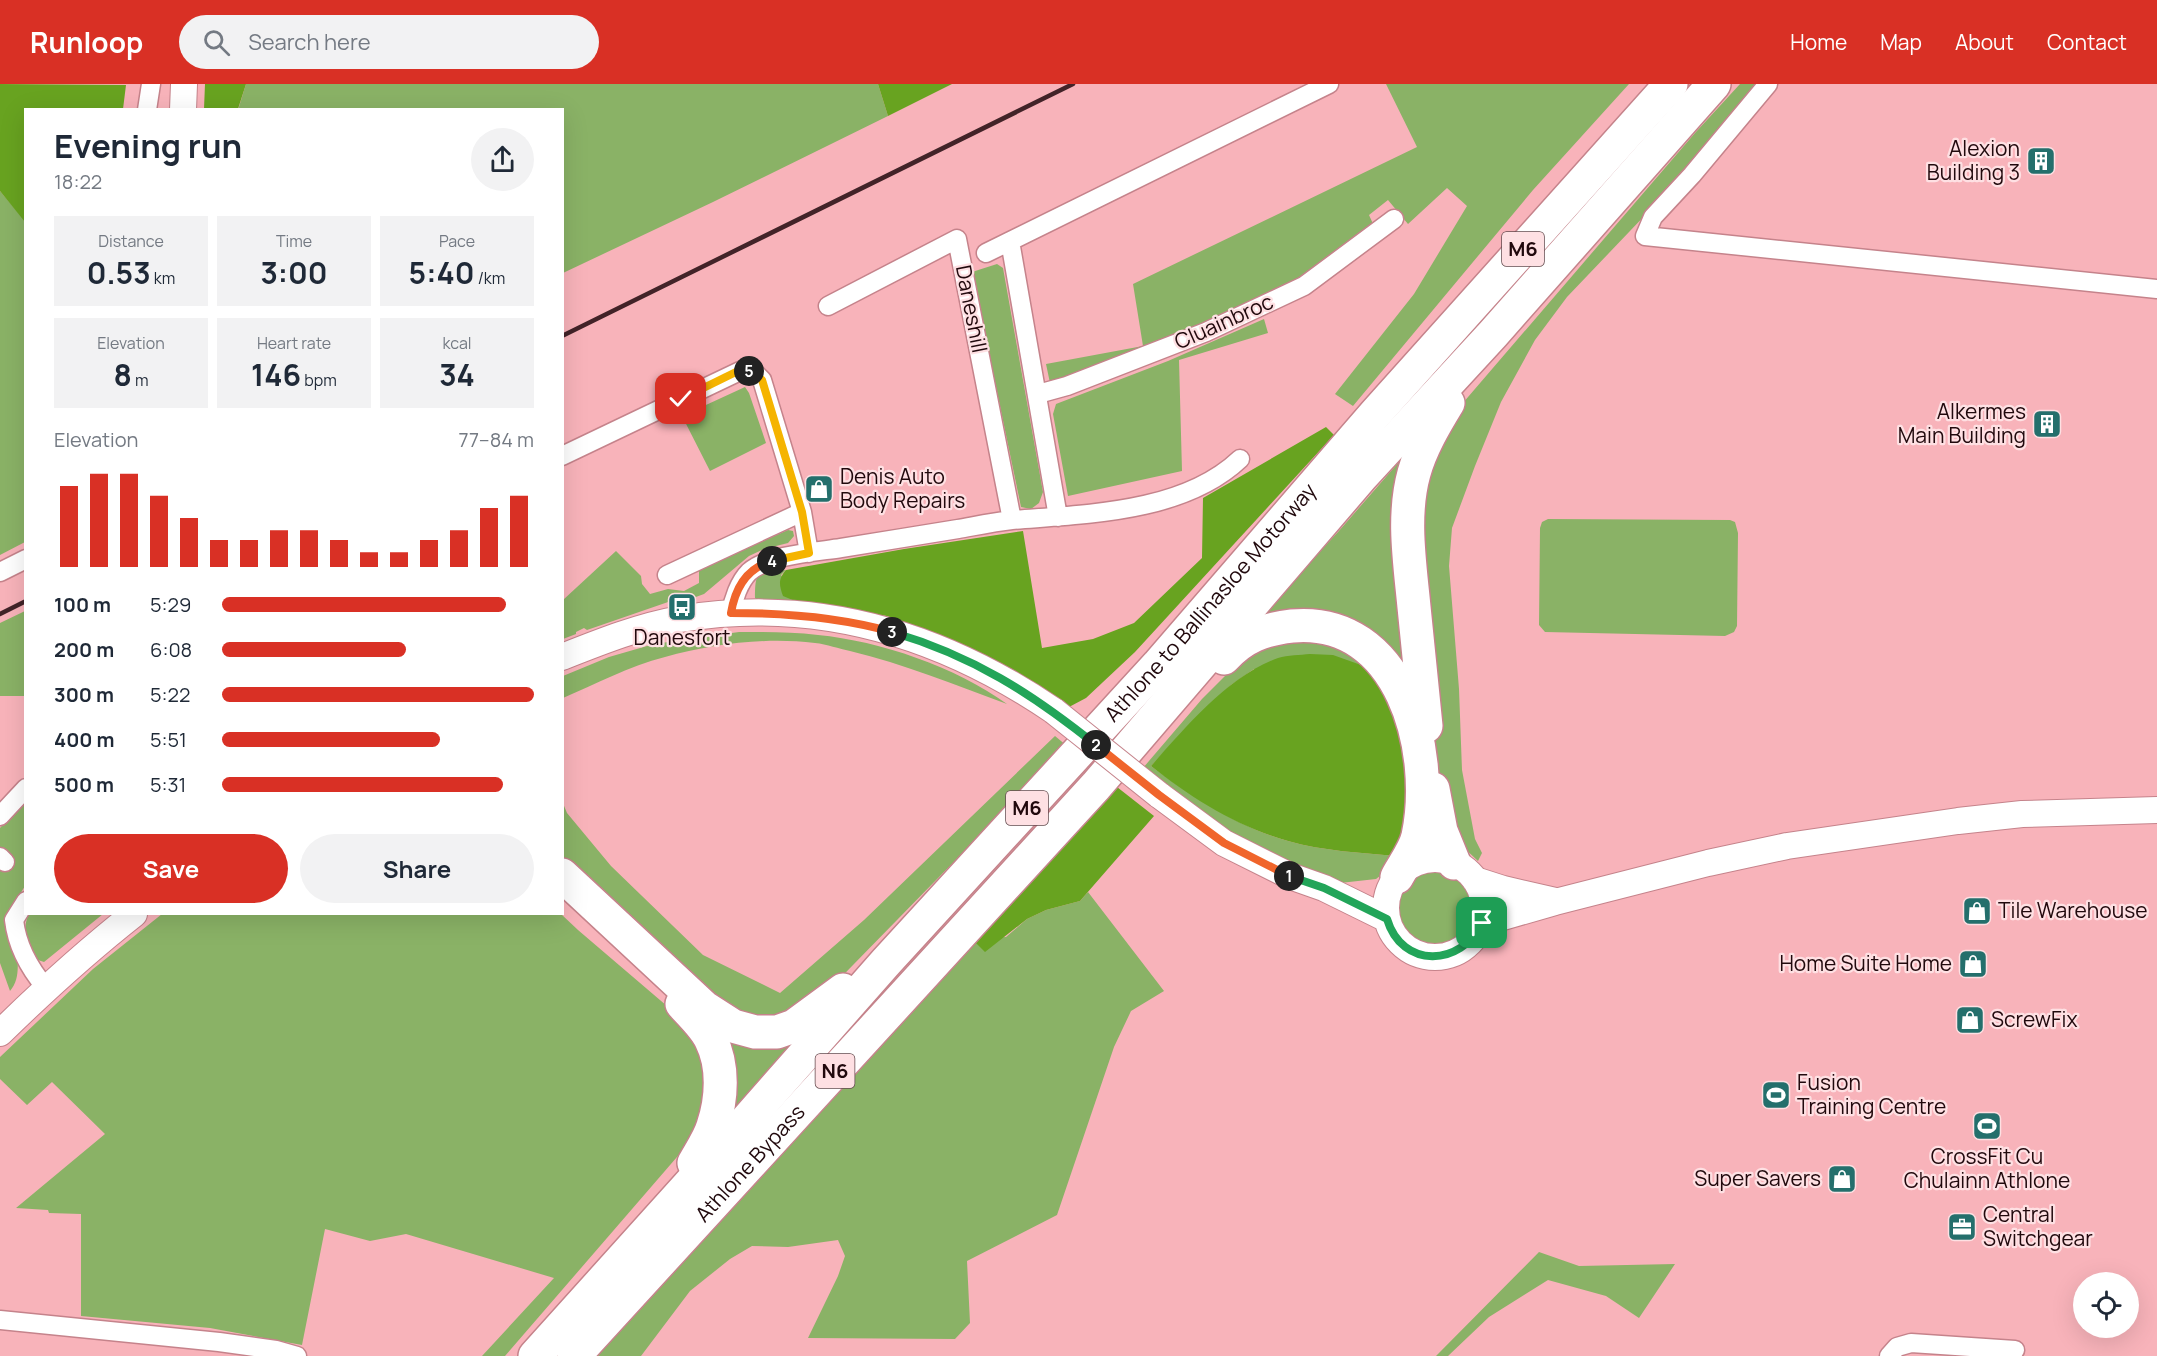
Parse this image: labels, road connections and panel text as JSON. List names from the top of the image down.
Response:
{
  "streets": {
    "highway": [
      "M6",
      "Athlone to Ballinasloe Motorway",
      "N6",
      "Athlone Bypass"
    ],
    "street": ["Daneshill", "Cluainbroc"]
  },
  "crossings": [
    ["Athlone to Ballinasloe Motorway", "Athlone Bypass"]
  ],
  "places": {
    "building": ["Alexion Building 3", "Alkermes Main Building"],
    "shop": [
      "Denis Auto Body Repairs",
      "Tile Warehouse",
      "Home Suite Home",
      "ScrewFix",
      "Super Savers"
    ],
    "bus stop": ["Danesfort"],
    "sports": ["Fusion Training Centre", "CrossFit Cu Chulainn Athlone"],
    "office": ["Central Switchgear"]
  },
  "page": {
    "header": "Runloop",
    "search": "Search here",
    "nav": [
      "Home",
      "Map",
      "About",
      "Contact"
    ],
    "heading": ["Evening run", "18:22"],
    "stats": [
      ["Distance", "0.53 km"],
      ["Time", "3:00"],
      ["Pace", "5:40 /km"],
      ["Elevation", "8 m"],
      ["Heart rate", "146 bpm"],
      ["kcal", "34"]
    ],
    "pins": [
      "5",
      "4",
      "3",
      "2",
      "1"
    ],
    "chart": ["Elevation", "77–84 m"],
    "list": [
      {
        "name": "100 m",
        "note": "5:29"
      },
      {
        "name": "200 m",
        "note": "6:08"
      },
      {
        "name": "300 m",
        "note": "5:22"
      },
      {
        "name": "400 m",
        "note": "5:51"
      },
      {
        "name": "500 m",
        "note": "5:31"
      }
    ],
    "buttons": ["Save", "Share"]
  }
}
